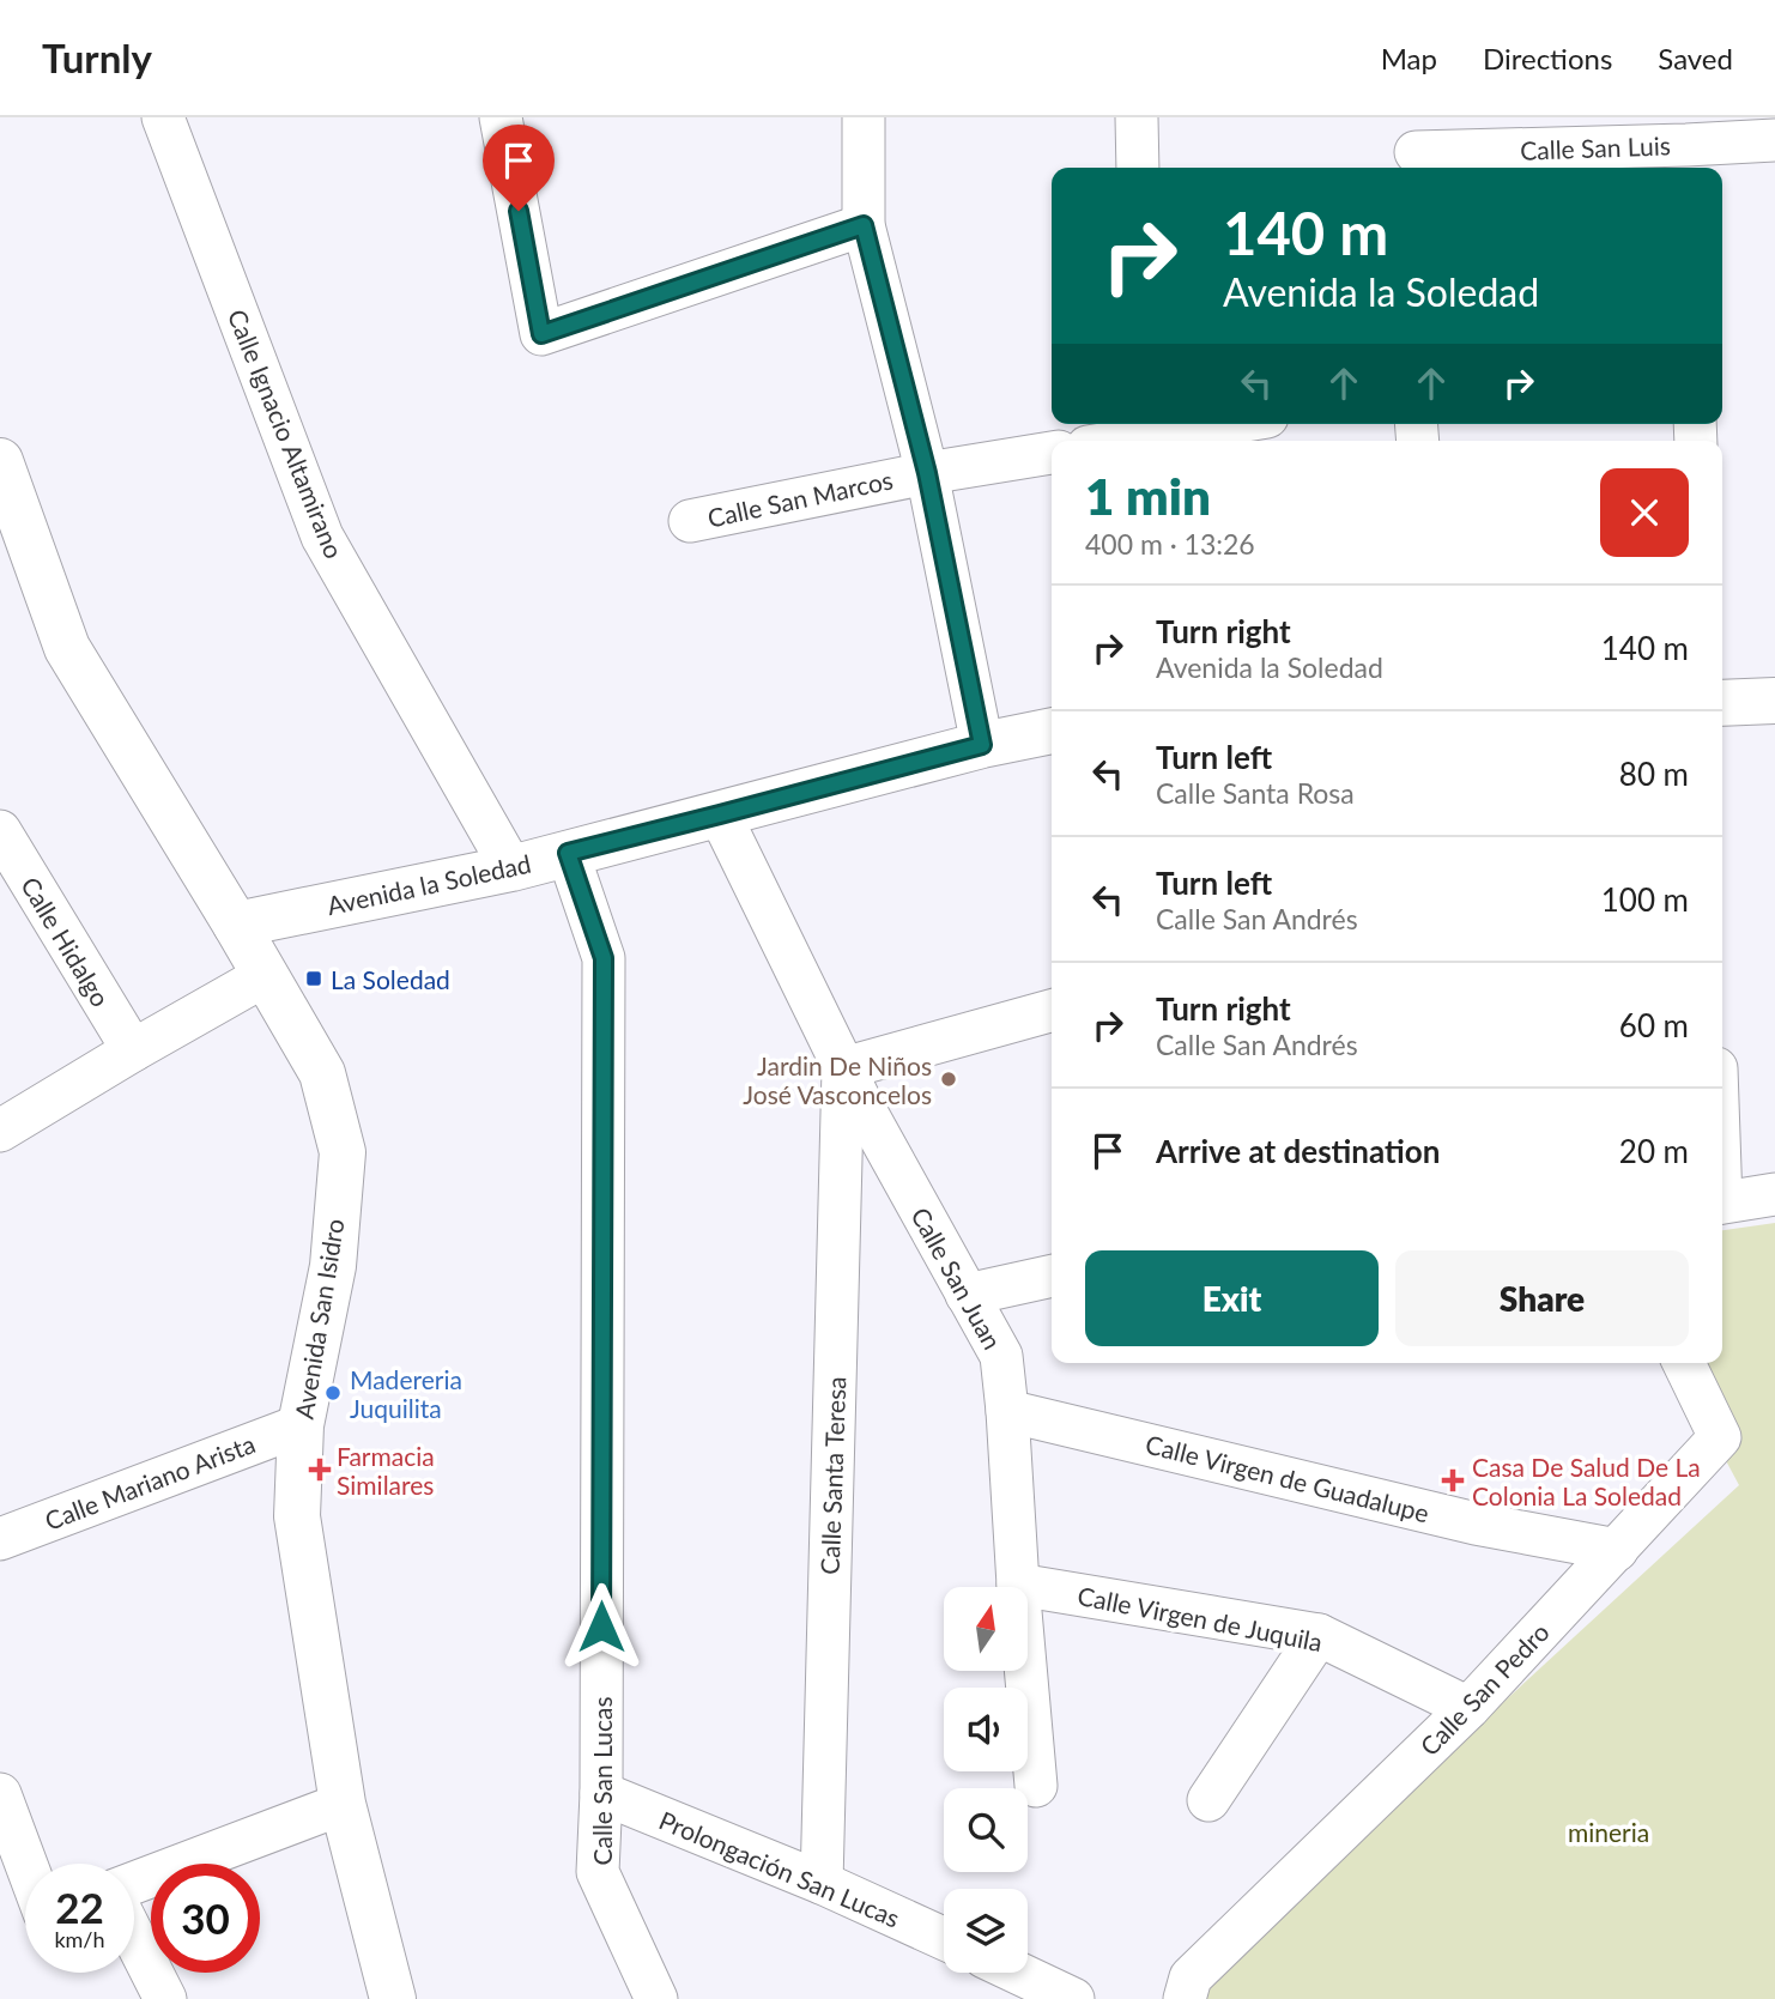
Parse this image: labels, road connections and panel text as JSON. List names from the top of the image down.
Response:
{
  "streets": {
    "main road": ["Avenida la Soledad", "Avenida San Isidro"],
    "street": [
      "Calle San Luis",
      "Calle Ignacio Altamirano",
      "Calle San Marcos",
      "Calle Hidalgo",
      "Calle San Juan",
      "Calle Santa Teresa",
      "Calle Virgen de Guadalupe",
      "Calle Mariano Arista",
      "Calle Virgen de Juquila",
      "Calle San Pedro",
      "Calle San Lucas",
      "Prolongación San Lucas"
    ]
  },
  "crossings": [
    ["Calle Ignacio Altamirano", "Avenida la Soledad"],
    ["Avenida la Soledad", "Calle San Juan"],
    ["Avenida la Soledad", "Avenida San Isidro"],
    ["Avenida la Soledad", "Calle San Lucas"],
    ["Calle San Juan", "Calle Santa Teresa"],
    ["Calle San Juan", "Calle Virgen de Guadalupe"],
    ["Calle San Juan", "Calle Virgen de Juquila"],
    ["Avenida San Isidro", "Calle Mariano Arista"],
    ["Calle Santa Teresa", "Prolongación San Lucas"],
    ["Calle Virgen de Guadalupe", "Calle San Pedro"],
    ["Calle Virgen de Juquila", "Calle San Pedro"],
    ["Calle San Lucas", "Prolongación San Lucas"]
  ],
  "parks": ["mineria"],
  "places": {
    "transit": ["La Soledad"],
    "other": ["Jardin De Niños José Vasconcelos", "Madereria Juquilita"],
    "health": ["Farmacia Similares", "Casa De Salud De La Colonia La Soledad"]
  },
  "north": "top",
  "page": {
    "header": "Turnly",
    "nav": ["Map", "Directions", "Saved"],
    "turn": ["140 m", "Avenida la Soledad"],
    "heading": ["1 min", "400 m · 13:26"],
    "list": [
      {
        "name": "Turn right",
        "note": "Avenida la Soledad",
        "value": "140 m"
      },
      {
        "name": "Turn left",
        "note": "Calle Santa Rosa",
        "value": "80 m"
      },
      {
        "name": "Turn left",
        "note": "Calle San Andrés",
        "value": "100 m"
      },
      {
        "name": "Turn right",
        "note": "Calle San Andrés",
        "value": "60 m"
      },
      {
        "name": "Arrive at destination",
        "value": "20 m"
      }
    ],
    "buttons": ["Exit", "Share"],
    "speed": "22 km/h",
    "limit": "30"
  }
}
